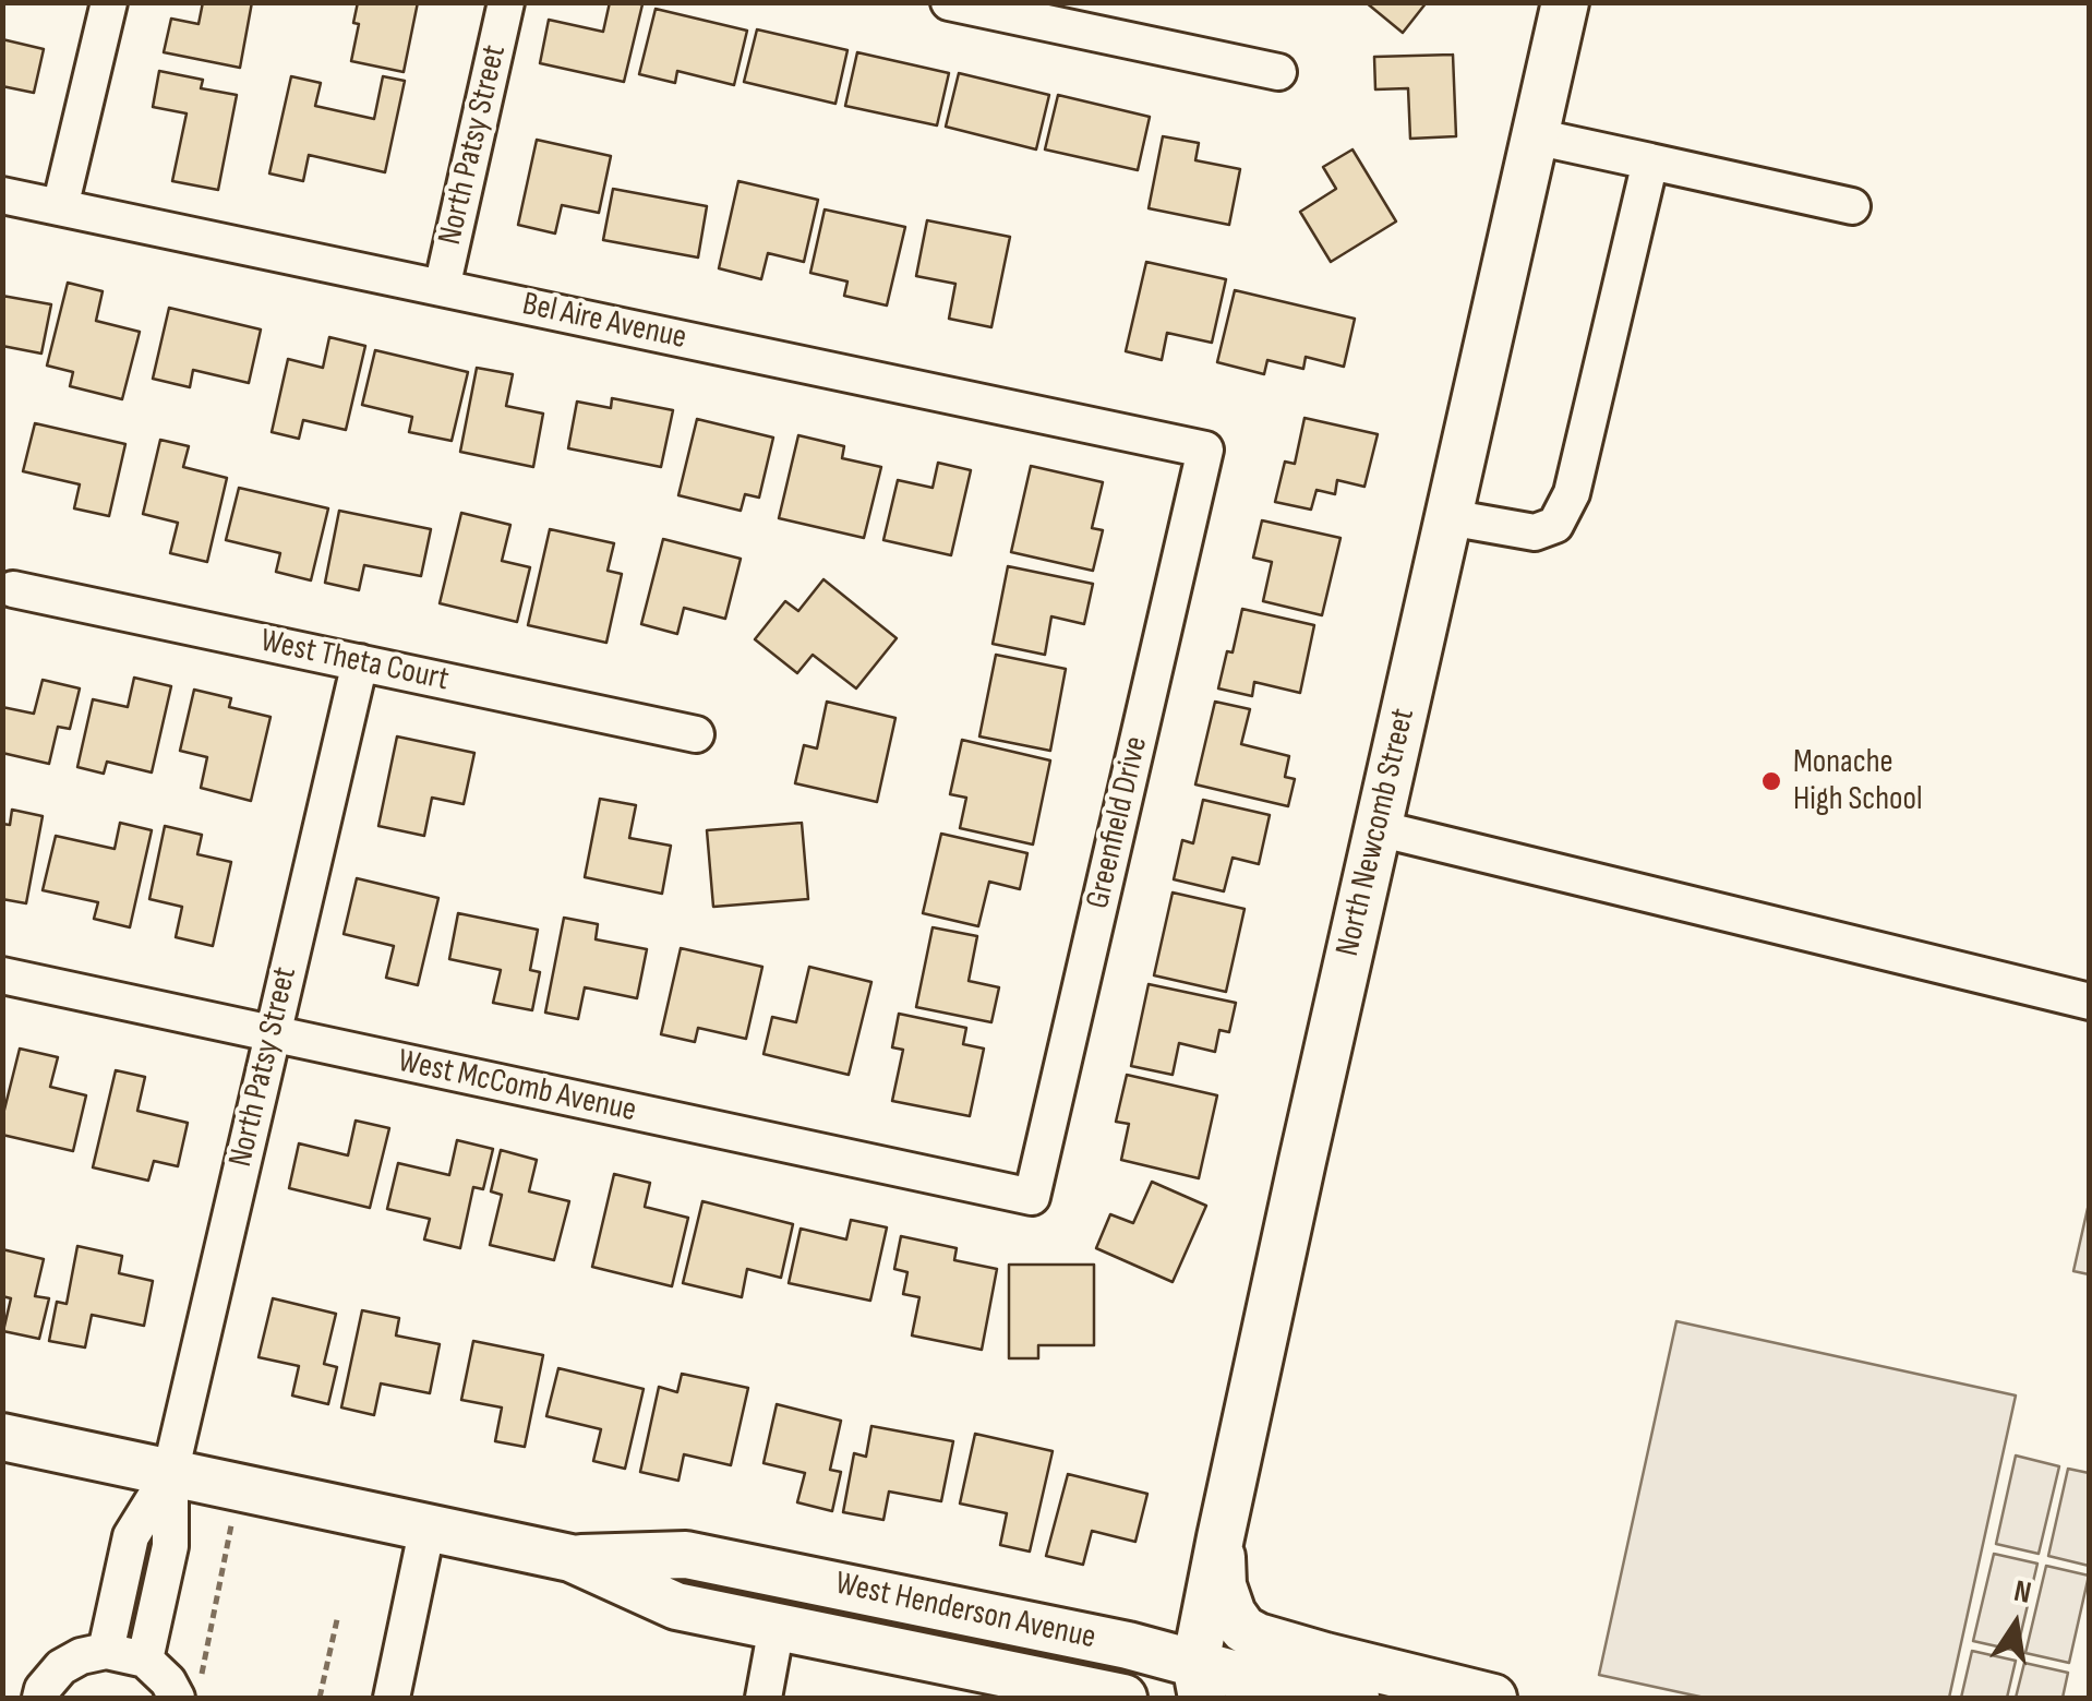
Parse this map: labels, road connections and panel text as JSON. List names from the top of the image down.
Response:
{
  "streets": {
    "main road": ["North Newcomb Street", "West Henderson Avenue"],
    "street": [
      "North Patsy Street",
      "Bel Aire Avenue",
      "West Theta Court",
      "Greenfield Drive",
      "West McComb Avenue"
    ]
  },
  "crossings": [
    ["North Patsy Street", "Bel Aire Avenue"],
    ["North Patsy Street", "West Theta Court"],
    ["North Patsy Street", "West McComb Avenue"],
    ["North Patsy Street", "West Henderson Avenue"],
    ["Bel Aire Avenue", "Greenfield Drive"],
    ["Greenfield Drive", "West McComb Avenue"],
    ["North Newcomb Street", "West Henderson Avenue"]
  ],
  "places": ["Monache High School"],
  "north": "top"
}
